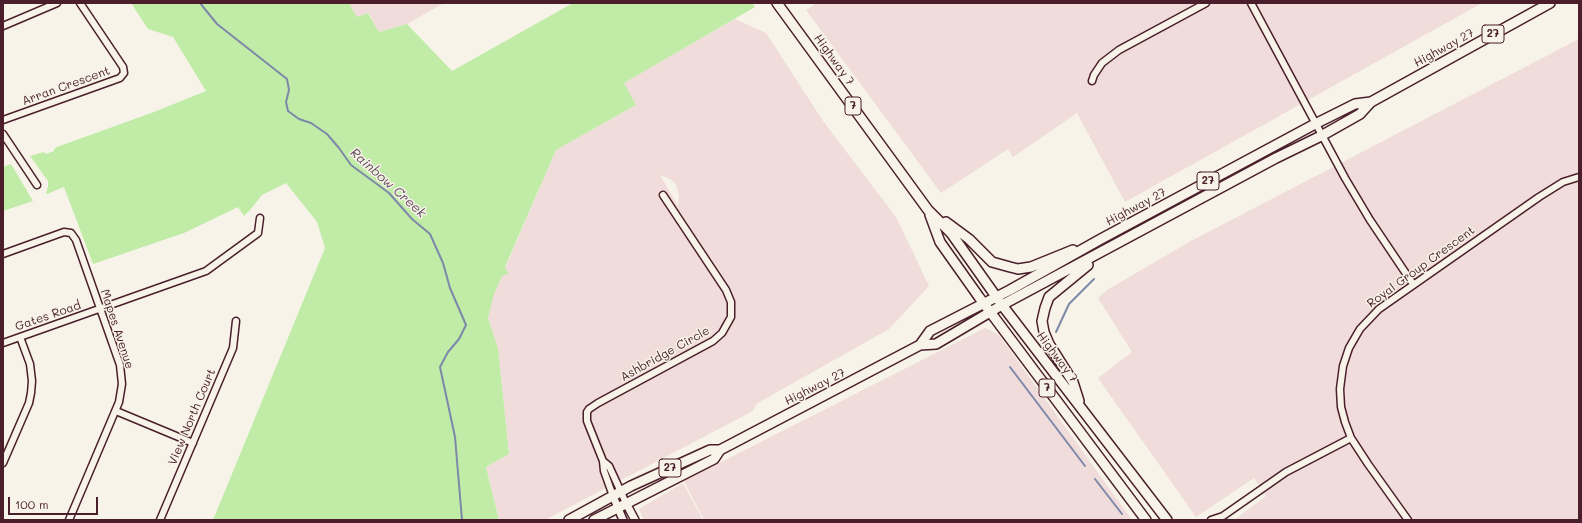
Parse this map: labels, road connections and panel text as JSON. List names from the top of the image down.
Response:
{
  "streets": {
    "main road": [
      "27",
      "Highway 27",
      "Highway 7",
      "7"
    ],
    "street": [
      "Arran Crescent",
      "Royal Group Crescent",
      "Gates Road",
      "Mapes Avenue",
      "Ashbridge Circle",
      "View North Court"
    ]
  },
  "crossings": [
    ["Highway 27", "Highway 7"],
    ["Highway 27", "Ashbridge Circle"],
    ["Gates Road", "Mapes Avenue"]
  ],
  "water": ["Rainbow Creek"],
  "scale_bar": "100 m"
}
